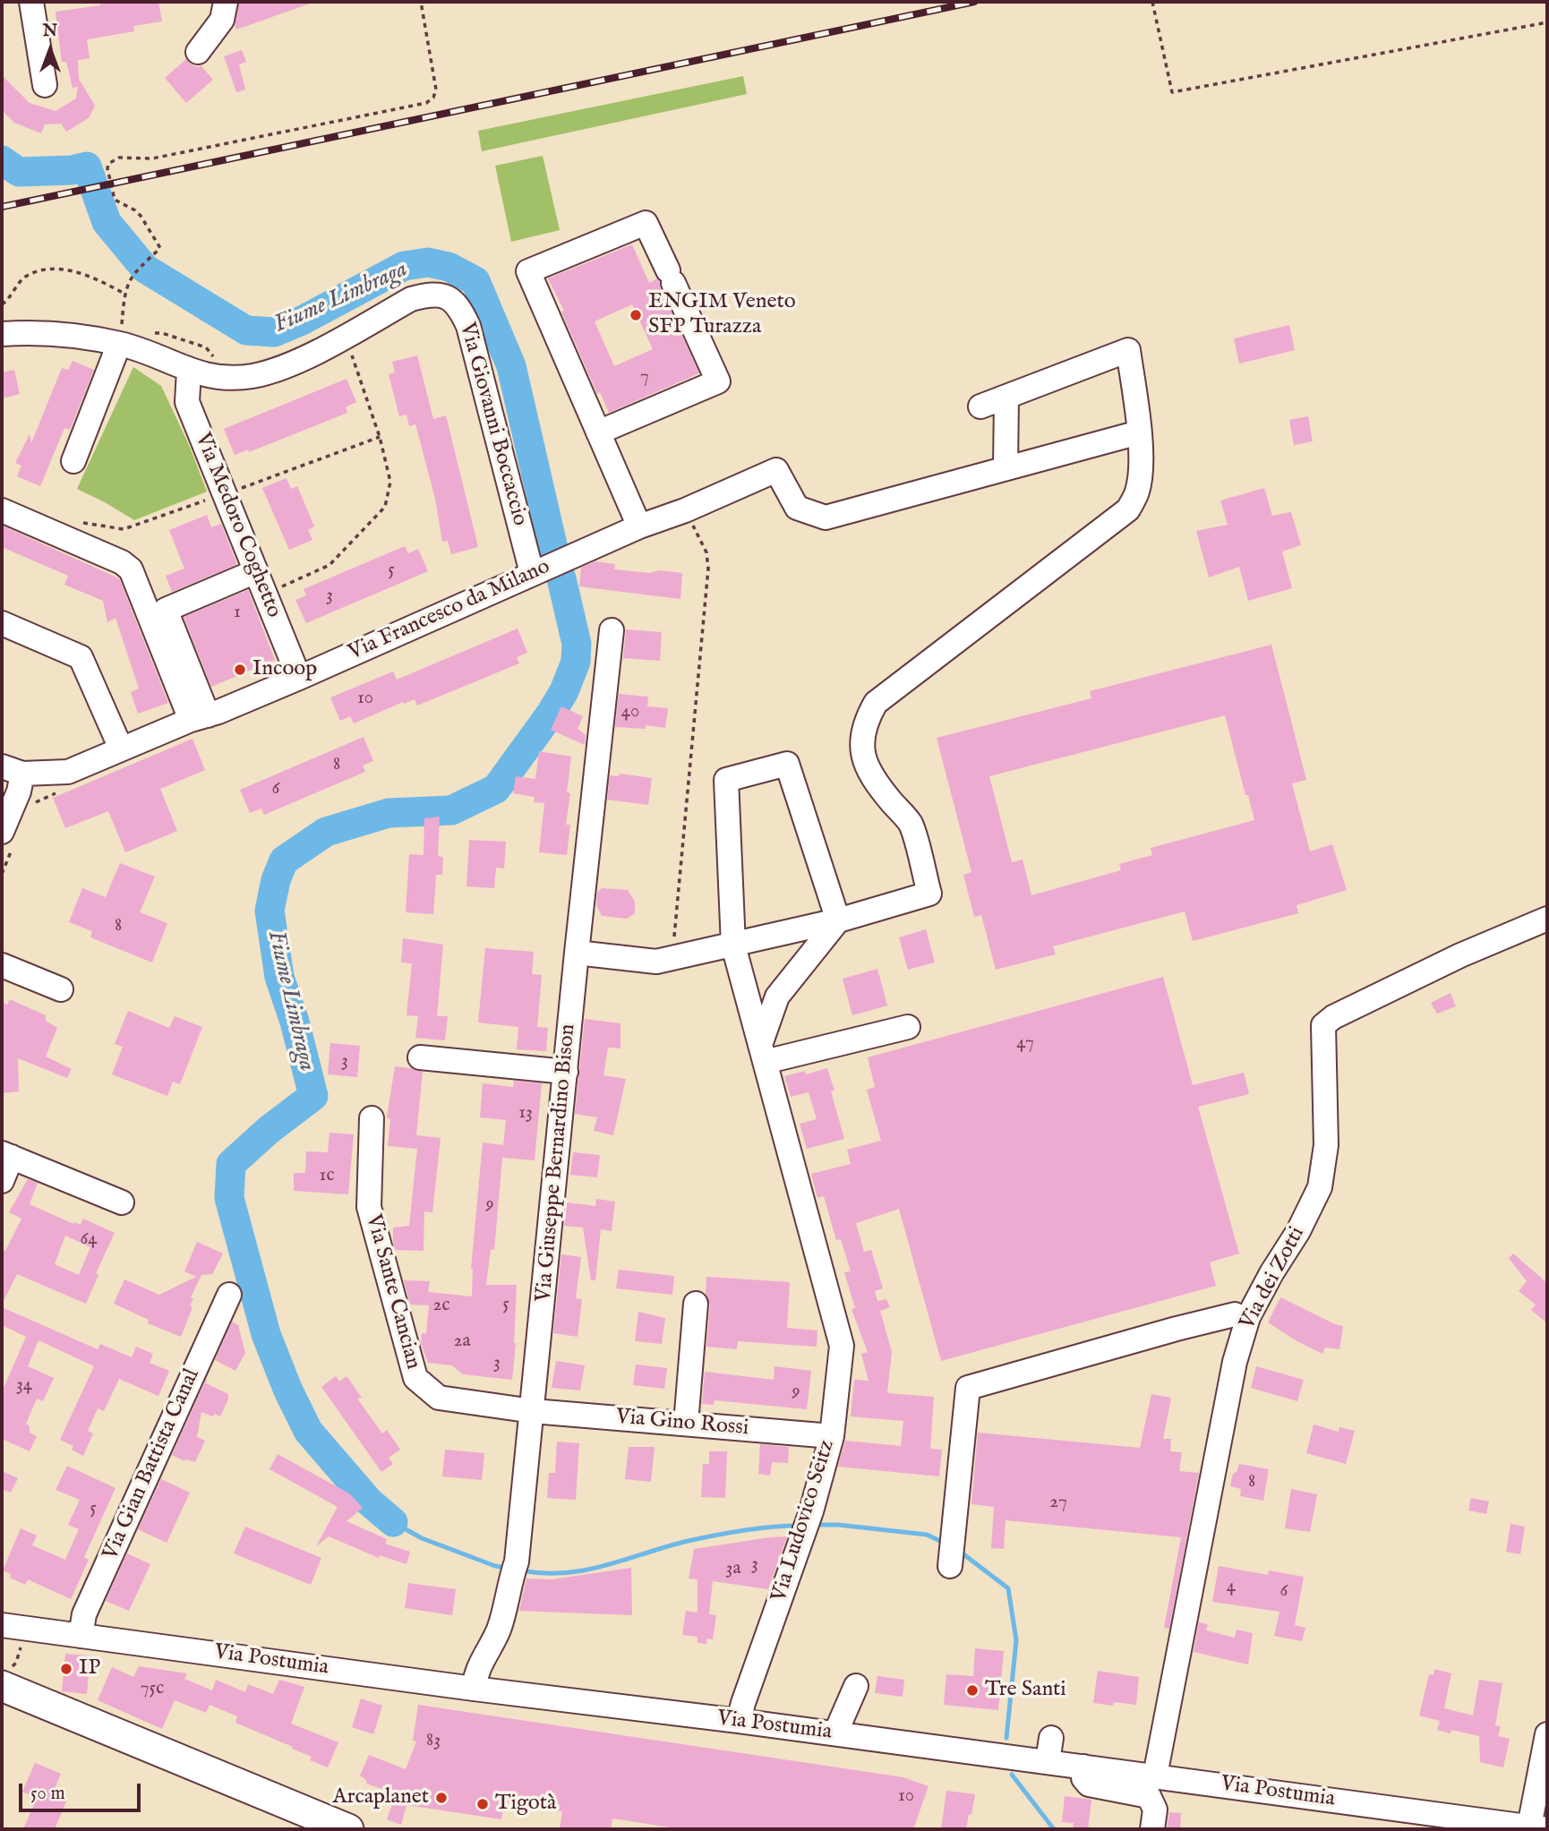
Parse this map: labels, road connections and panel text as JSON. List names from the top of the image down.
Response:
{
  "streets": {
    "street": [
      "Via Giovanni Boccaccio",
      "Via Medoro Coghetto",
      "Via Francesco da Milano",
      "Via Giuseppe Bernardino Bison",
      "Via dei Zotti",
      "Via Sante Cancian",
      "Via Gino Rossi",
      "Via Gian Battista Canal",
      "Via Ludovico Seitz",
      "Via Postumia"
    ]
  },
  "crossings": [
    ["Via Giovanni Boccaccio", "Via Medoro Coghetto"],
    ["Via Giovanni Boccaccio", "Via Francesco da Milano"],
    ["Via Medoro Coghetto", "Via Francesco da Milano"],
    ["Via Giuseppe Bernardino Bison", "Via Sante Cancian"],
    ["Via Giuseppe Bernardino Bison", "Via Gino Rossi"],
    ["Via Giuseppe Bernardino Bison", "Via Postumia"],
    ["Via dei Zotti", "Via Postumia"],
    ["Via Sante Cancian", "Via Gino Rossi"],
    ["Via Gino Rossi", "Via Ludovico Seitz"],
    ["Via Gian Battista Canal", "Via Postumia"],
    ["Via Ludovico Seitz", "Via Postumia"]
  ],
  "water": ["Fiume Limbraga"],
  "places": [
    "ENGIM Veneto SFP Turazza",
    "Incoop",
    "IP",
    "Tre Santi",
    "Arcaplanet",
    "Tigotà"
  ],
  "house_numbers": [
    "7",
    "5",
    "3",
    "1",
    "10",
    "40",
    "8",
    "6",
    "8",
    "47",
    "3",
    "13",
    "1c",
    "9",
    "64",
    "5",
    "2c",
    "2a",
    "3",
    "34",
    "9",
    "8",
    "27",
    "5",
    "3",
    "3a",
    "4",
    "6",
    "75c",
    "83",
    "10"
  ],
  "scale_bar": "50 m",
  "north": "top"
}
